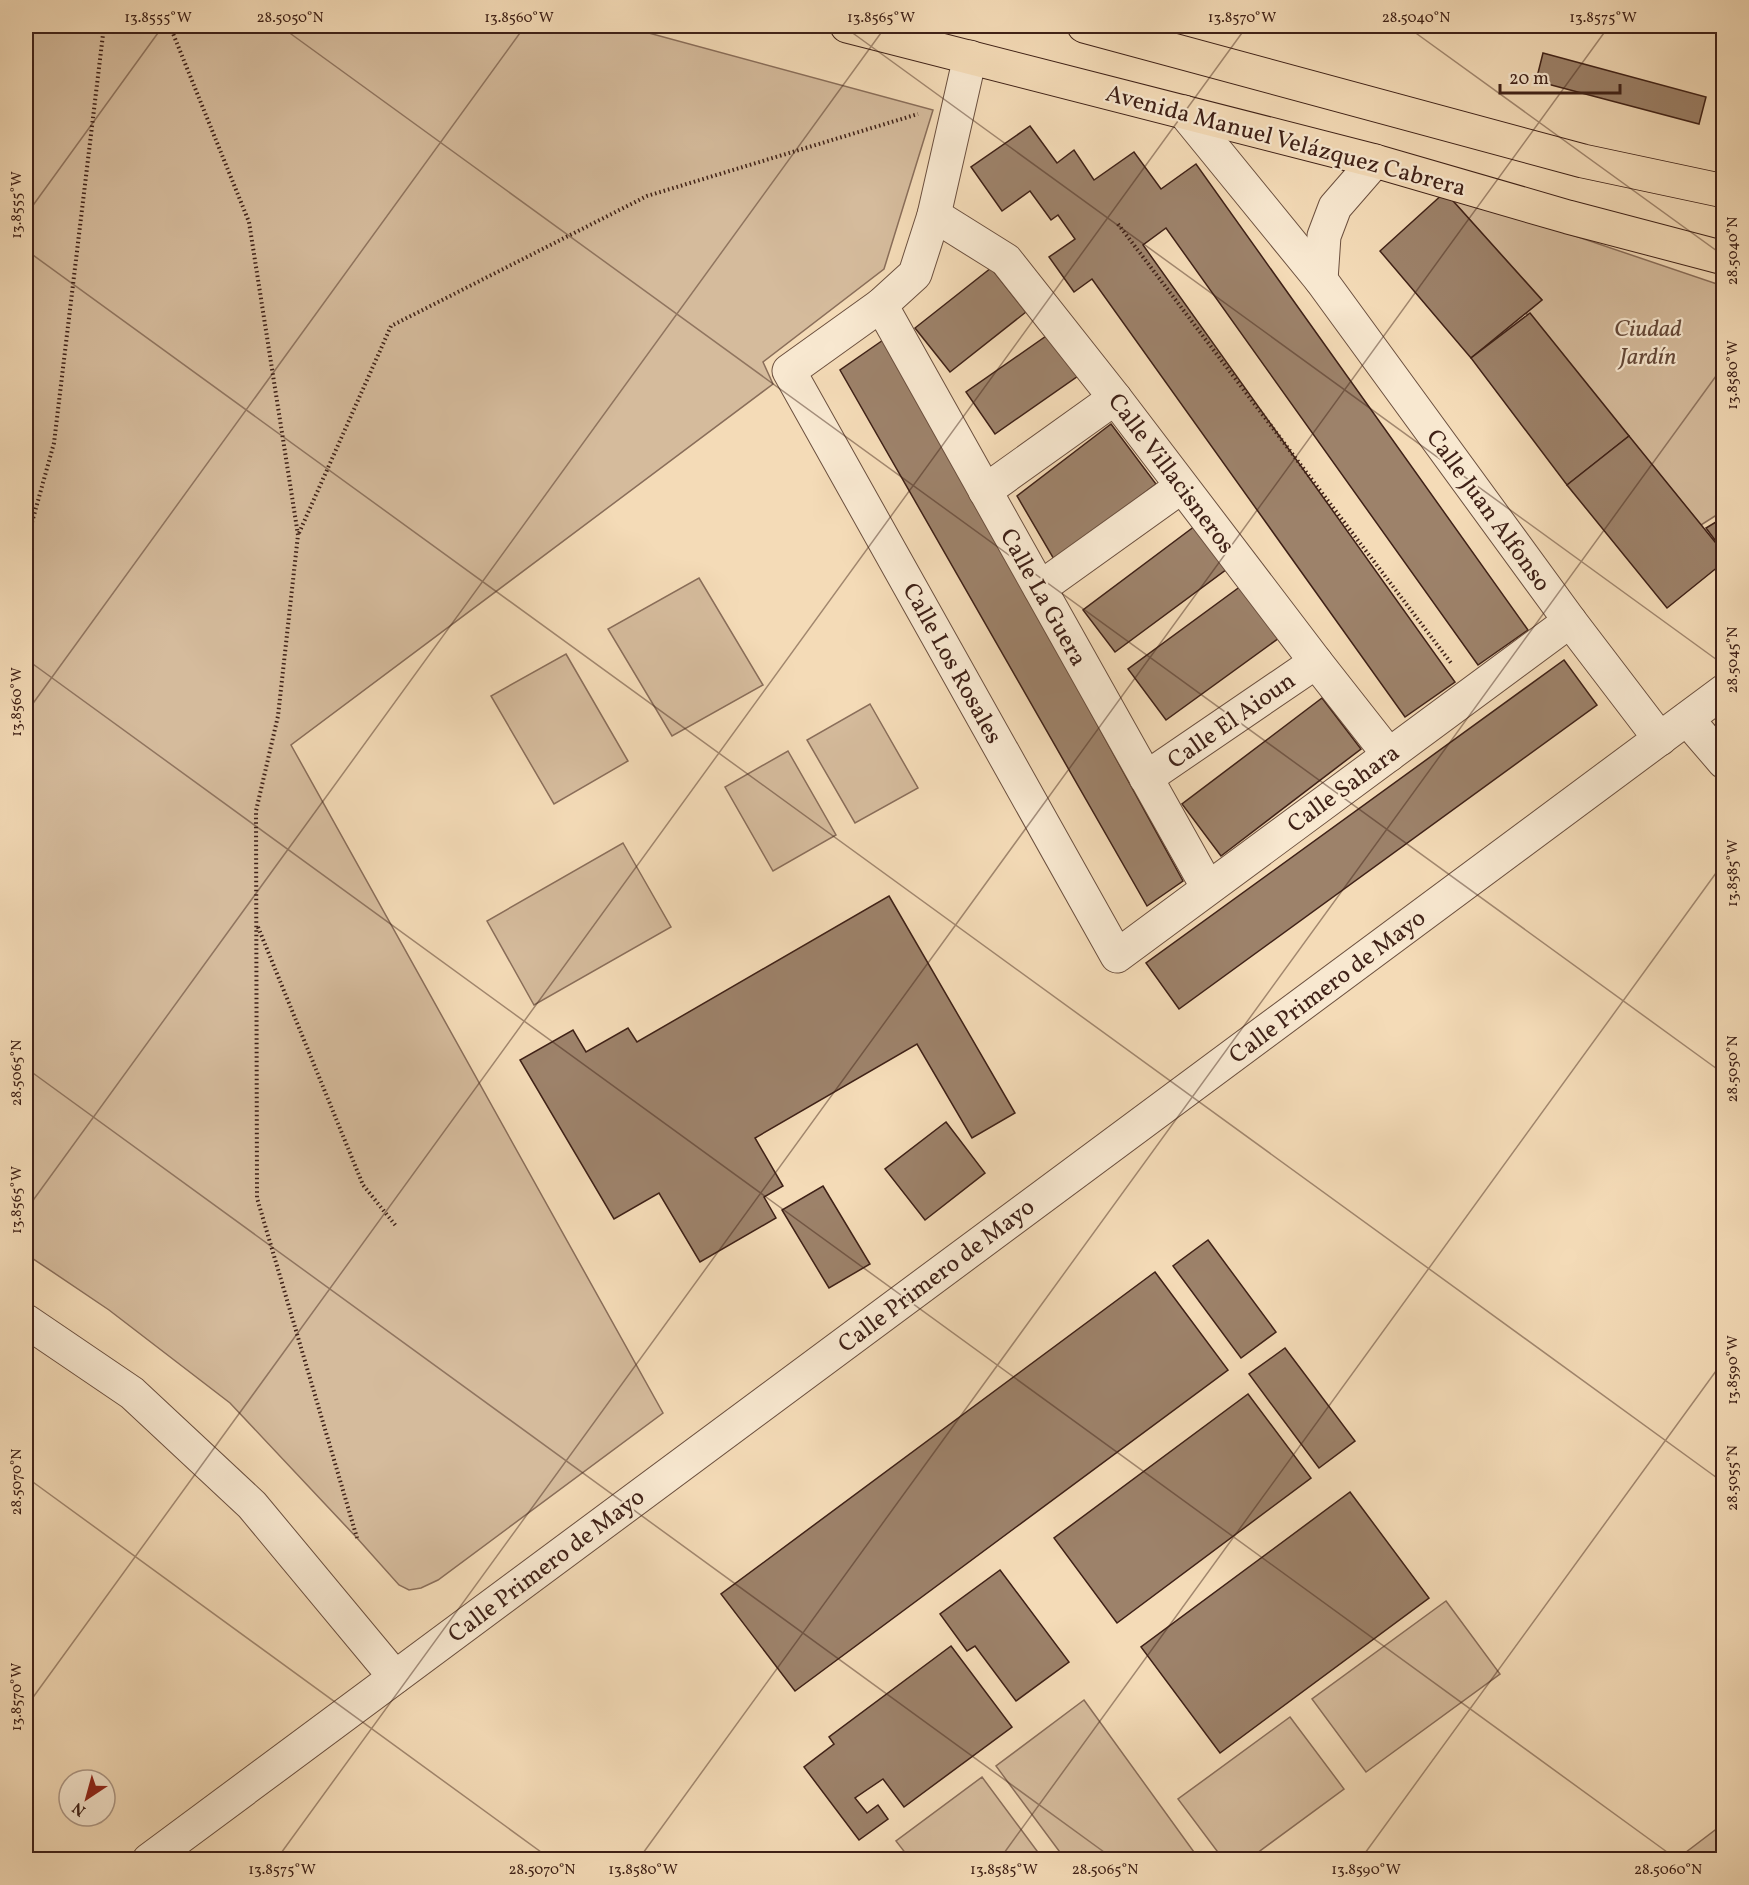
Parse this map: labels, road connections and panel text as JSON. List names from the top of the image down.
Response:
{
  "streets": {
    "main road": ["Avenida Manuel Velázquez Cabrera"],
    "street": [
      "Calle Villacisneros",
      "Calle Juan Alfonso",
      "Calle La Guera",
      "Calle Los Rosales",
      "Calle El Aioun",
      "Calle Sahara",
      "Calle Primero de Mayo"
    ]
  },
  "crossings": [
    ["Avenida Manuel Velázquez Cabrera", "Calle Juan Alfonso"],
    ["Calle Villacisneros", "Calle El Aioun"],
    ["Calle Villacisneros", "Calle Sahara"],
    ["Calle Juan Alfonso", "Calle Sahara"],
    ["Calle Juan Alfonso", "Calle Primero de Mayo"],
    ["Calle La Guera", "Calle Los Rosales"],
    ["Calle La Guera", "Calle El Aioun"],
    ["Calle La Guera", "Calle Sahara"],
    ["Calle Los Rosales", "Calle Sahara"]
  ],
  "parks": ["Ciudad Jardín"],
  "scale_bar": "20 m",
  "north": "bottom left",
  "coordinates": [
    "13.8555°W",
    "28.5050°N",
    "13.8560°W",
    "13.8565°W",
    "13.8570°W",
    "28.5040°N",
    "13.8575°W",
    "13.8580°W",
    "28.5045°N",
    "13.8585°W",
    "28.5065°N",
    "13.8590°W",
    "28.5055°N",
    "28.5070°N",
    "28.5060°N"
  ]
}
